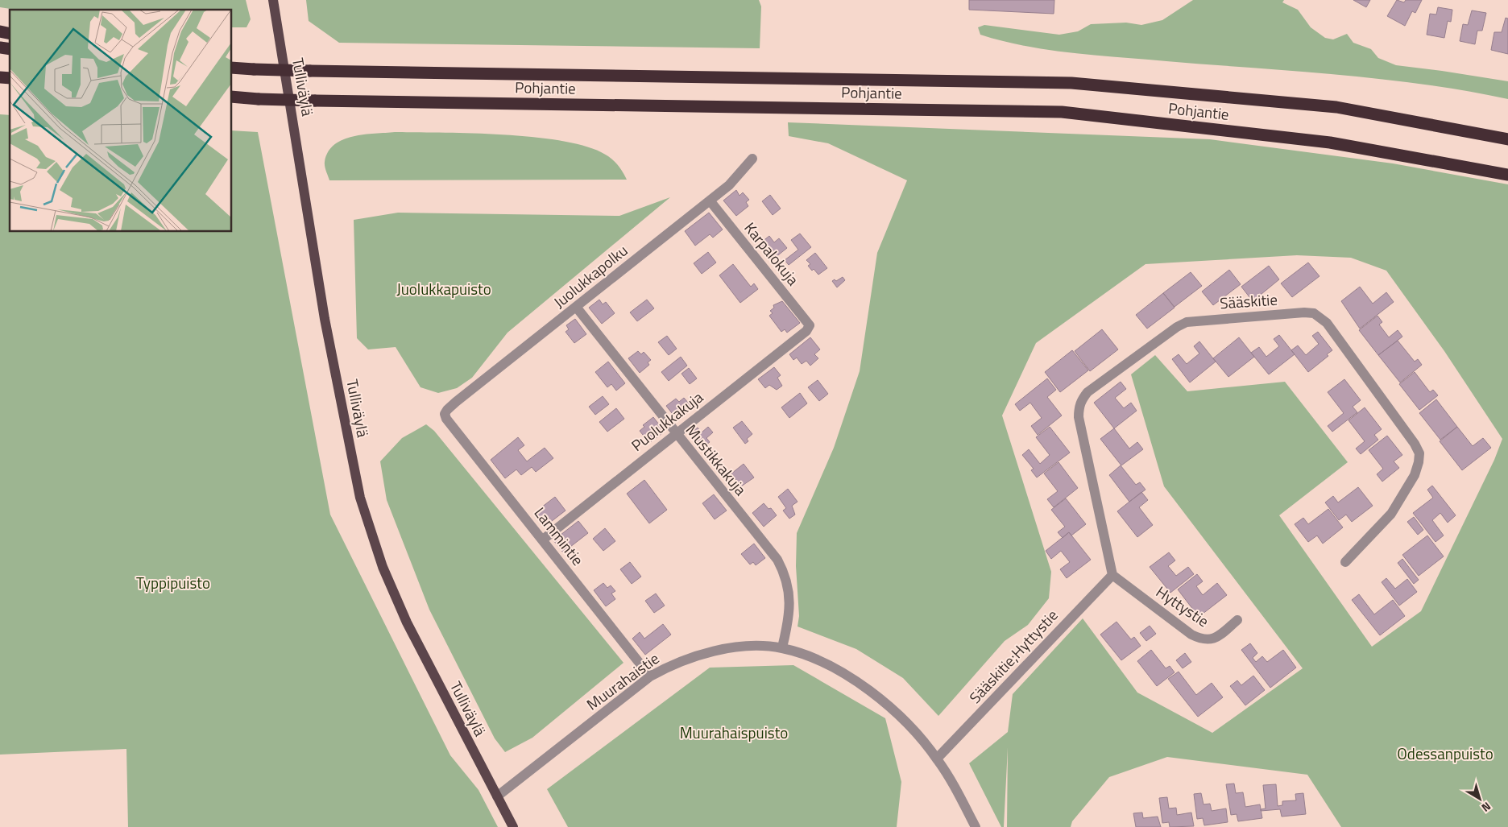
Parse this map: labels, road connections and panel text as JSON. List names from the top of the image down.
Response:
{
  "streets": {
    "highway": ["Pohjantie"],
    "main road": ["Tulliväylä"],
    "street": [
      "Karpalokuja",
      "Juolukkapolku",
      "Sääskitie",
      "Puolukkakuja",
      "Mustikkakuja",
      "Lammintie",
      "Hyttystie",
      "Sääskitie;Hyttystie",
      "Muurahaistie"
    ]
  },
  "crossings": [
    ["Tulliväylä", "Muurahaistie"],
    ["Karpalokuja", "Juolukkapolku"],
    ["Karpalokuja", "Puolukkakuja"],
    ["Juolukkapolku", "Mustikkakuja"],
    ["Juolukkapolku", "Lammintie"],
    ["Sääskitie", "Hyttystie"],
    ["Sääskitie", "Sääskitie;Hyttystie"],
    ["Puolukkakuja", "Mustikkakuja"],
    ["Puolukkakuja", "Lammintie"],
    ["Mustikkakuja", "Muurahaistie"],
    ["Lammintie", "Muurahaistie"],
    ["Hyttystie", "Sääskitie;Hyttystie"],
    ["Sääskitie;Hyttystie", "Muurahaistie"]
  ],
  "parks": [
    "Juolukkapuisto",
    "Typpipuisto",
    "Muurahaispuisto",
    "Odessanpuisto"
  ],
  "north": "bottom right"
}
